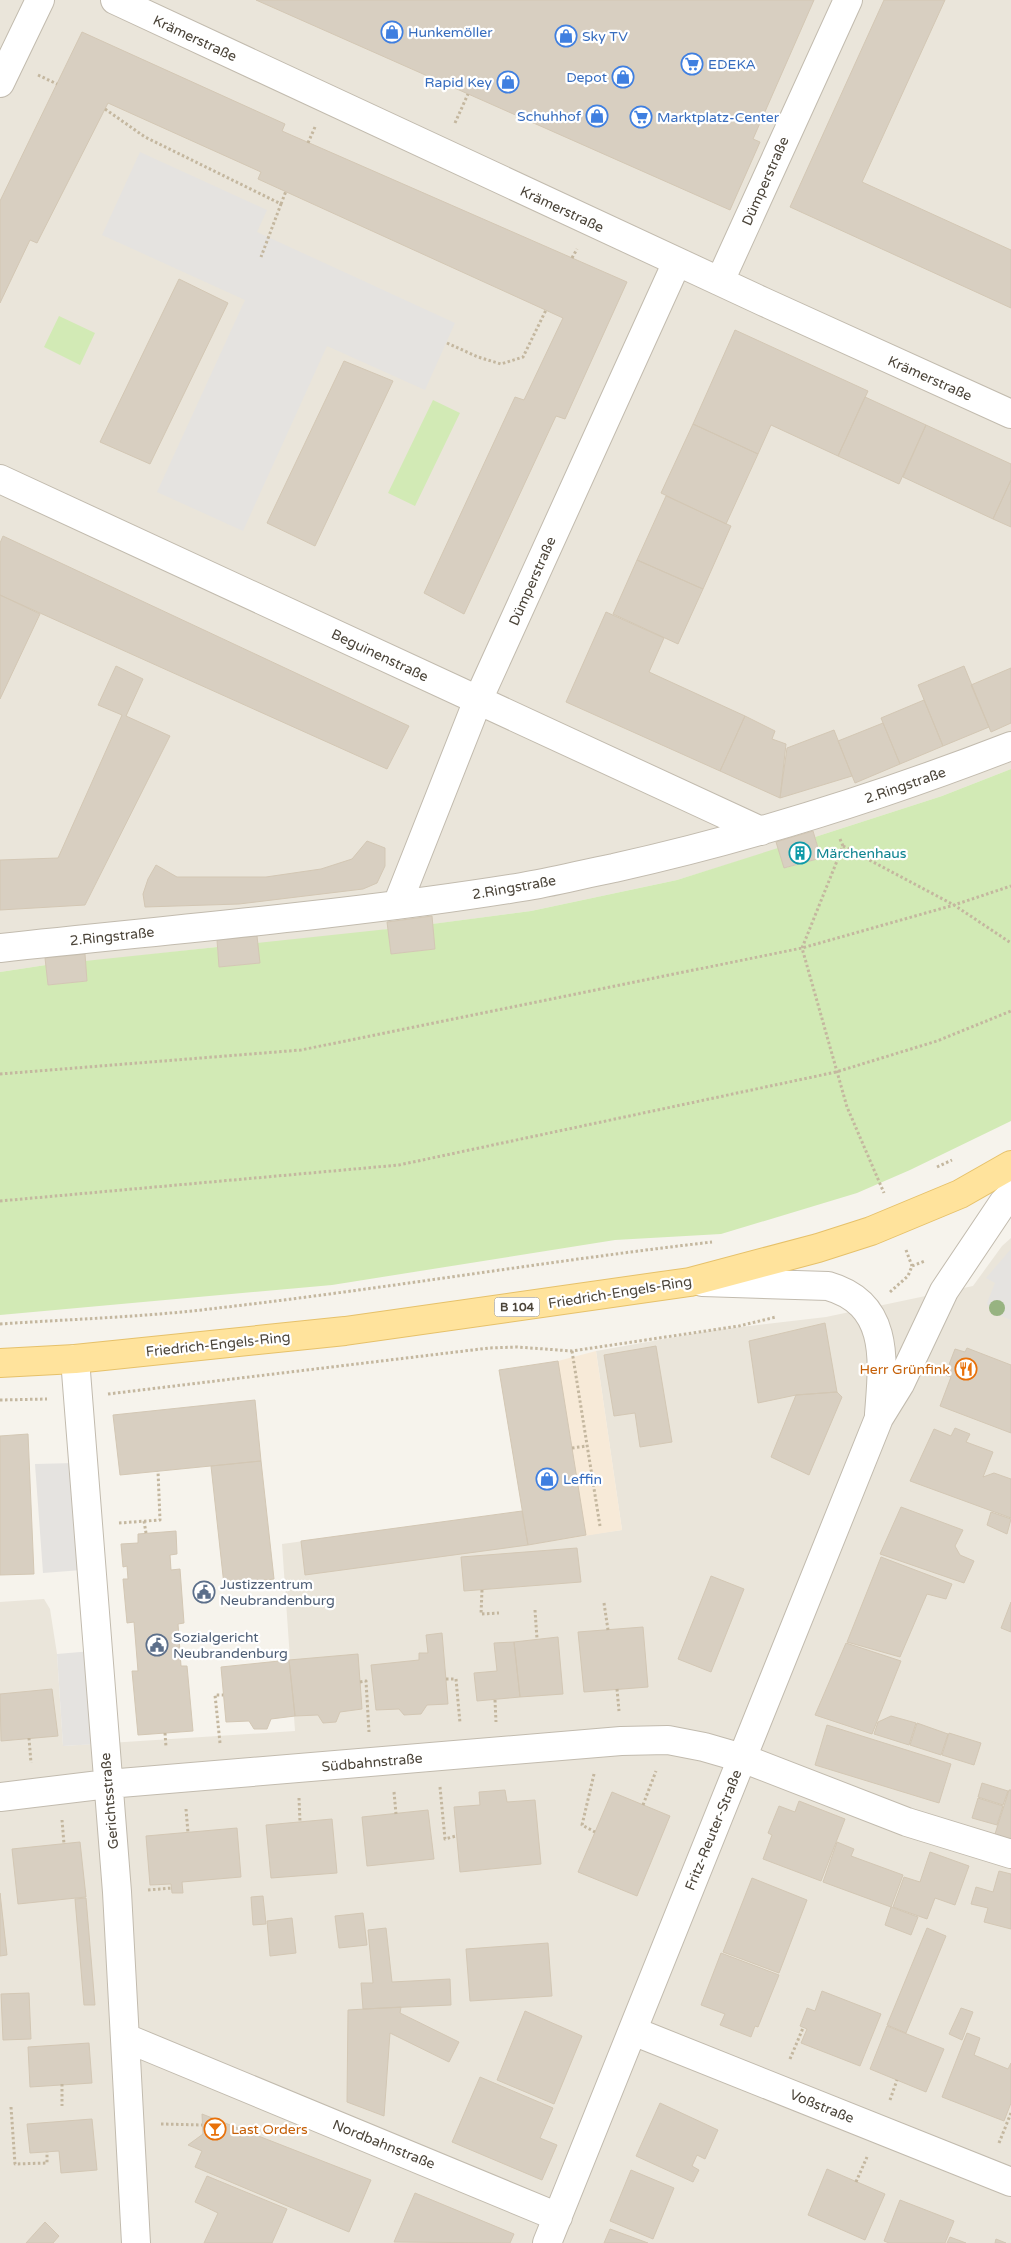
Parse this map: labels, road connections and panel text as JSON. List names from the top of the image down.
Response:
{
  "streets": {
    "main road": ["Friedrich-Engels-Ring", "B 104"],
    "street": [
      "Krämerstraße",
      "Dümperstraße",
      "Beguinenstraße",
      "2.Ringstraße",
      "Südbahnstraße",
      "Gerichtsstraße",
      "Fritz-Reuter-Straße",
      "Voßstraße",
      "Nordbahnstraße"
    ]
  },
  "crossings": [
    ["Krämerstraße", "Dümperstraße"],
    ["Dümperstraße", "Beguinenstraße"],
    ["Dümperstraße", "2.Ringstraße"],
    ["Beguinenstraße", "2.Ringstraße"],
    ["Friedrich-Engels-Ring", "Gerichtsstraße"],
    ["Friedrich-Engels-Ring", "Fritz-Reuter-Straße"],
    ["Südbahnstraße", "Gerichtsstraße"],
    ["Südbahnstraße", "Fritz-Reuter-Straße"],
    ["Gerichtsstraße", "Nordbahnstraße"],
    ["Fritz-Reuter-Straße", "Voßstraße"],
    ["Fritz-Reuter-Straße", "Nordbahnstraße"]
  ],
  "places": {
    "shop": [
      "Hunkemöller",
      "Sky TV",
      "Depot",
      "Rapid Key",
      "Schuhhof",
      "Leffin"
    ],
    "supermarket": ["EDEKA", "Marktplatz-Center"],
    "building": ["Märchenhaus"],
    "restaurant": ["Herr Grünfink"],
    "public building": ["Justizzentrum Neubrandenburg", "Sozialgericht Neubrandenburg"],
    "bar": ["Last Orders"]
  }
}
